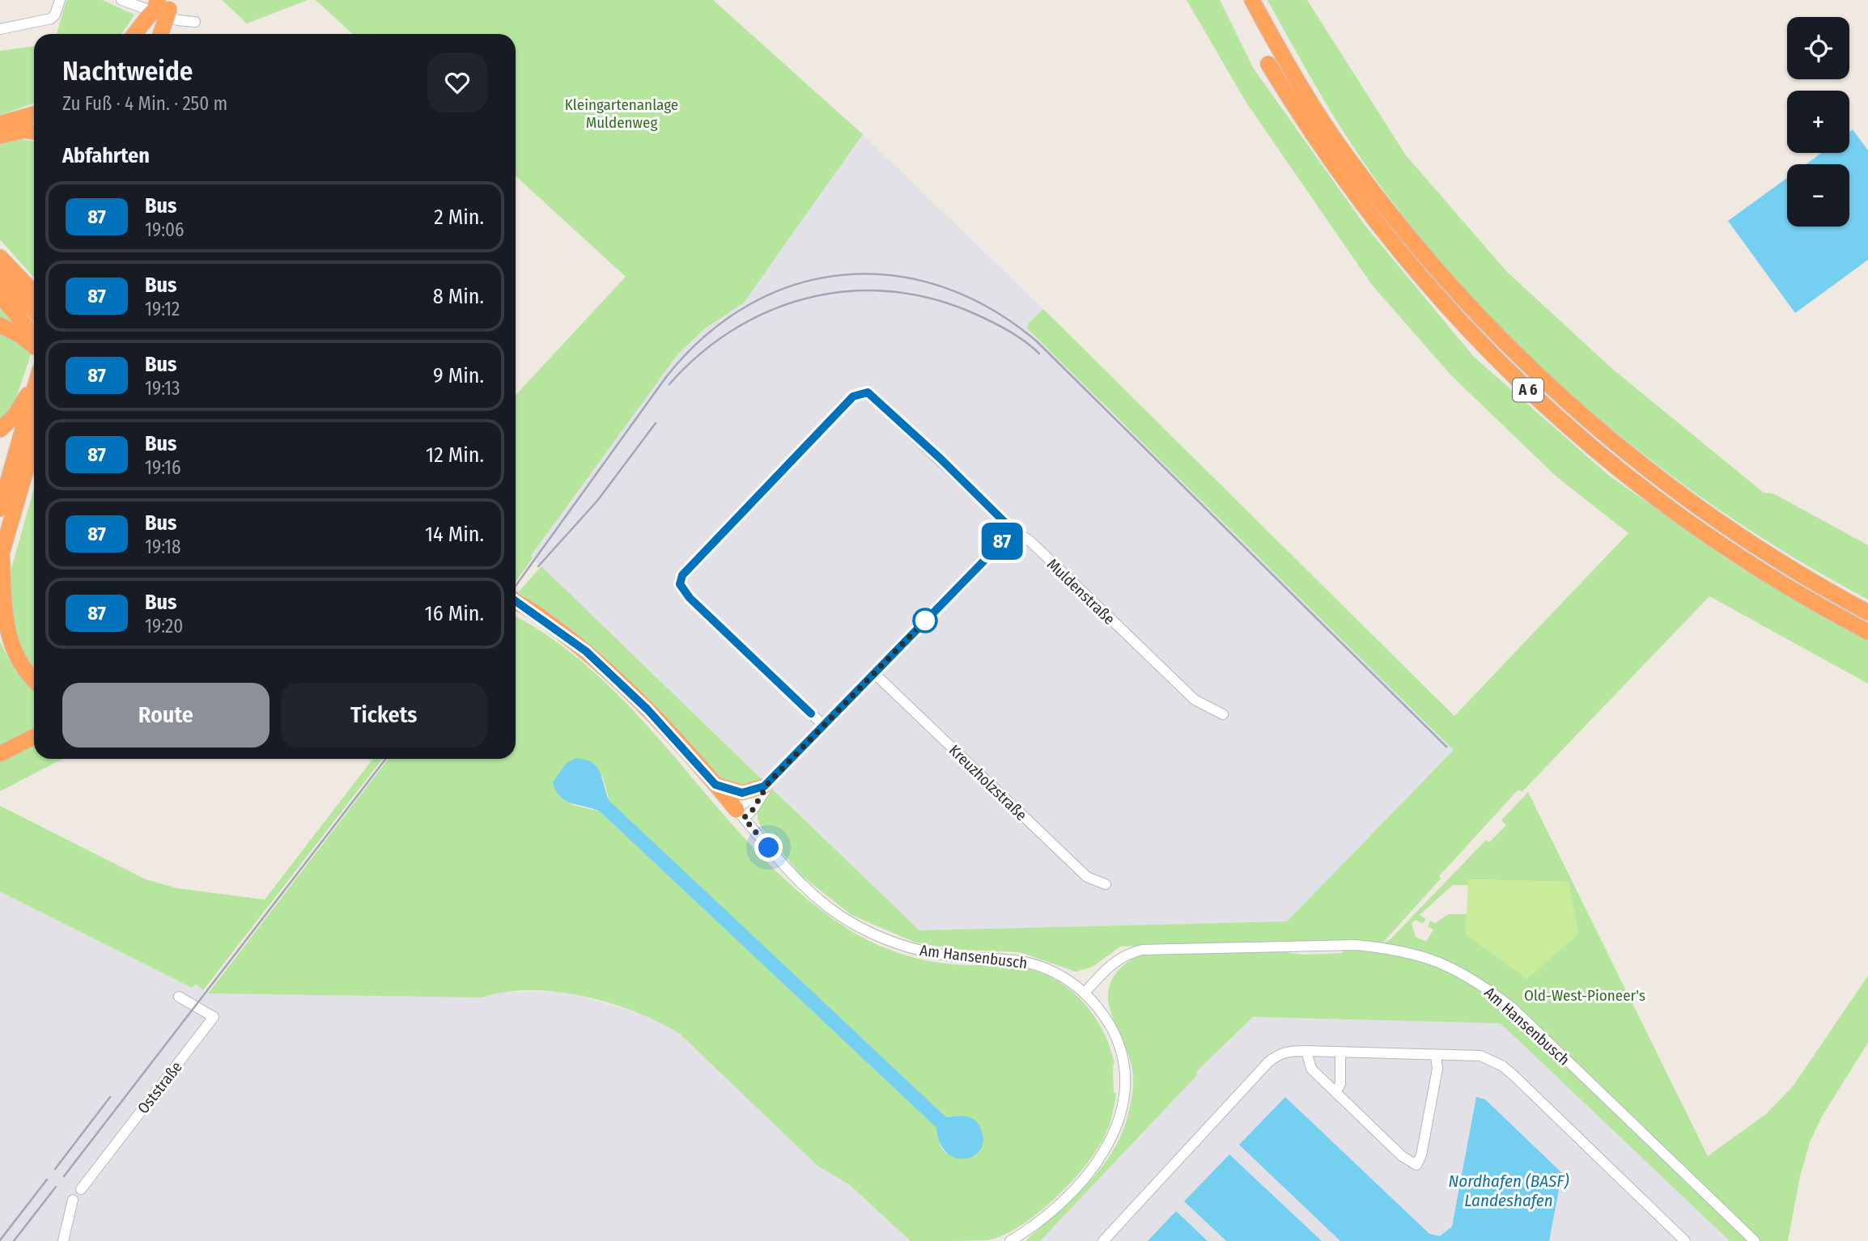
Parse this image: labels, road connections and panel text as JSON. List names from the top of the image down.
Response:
{
  "streets": {
    "highway": ["A 6"],
    "street": [
      "Muldenstraße",
      "Kreuzholzstraße",
      "Am Hansenbusch",
      "Oststraße"
    ]
  },
  "water": ["Nordhafen (BASF) Landeshafen"],
  "parks": ["Kleingartenanlage Muldenweg", "Old-West-Pioneer's"],
  "lines": ["bus line 87"],
  "page": {
    "on_map": "87",
    "map_buttons": ["+", "−"],
    "heading": [
      ["Nachtweide", "Zu Fuß · 4 Min. · 250 m"],
      "Abfahrten"
    ],
    "list": [
      {
        "mark": "87",
        "name": "Bus",
        "note": "19:06",
        "value": "2 Min."
      },
      {
        "mark": "87",
        "name": "Bus",
        "note": "19:12",
        "value": "8 Min."
      },
      {
        "mark": "87",
        "name": "Bus",
        "note": "19:13",
        "value": "9 Min."
      },
      {
        "mark": "87",
        "name": "Bus",
        "note": "19:16",
        "value": "12 Min."
      },
      {
        "mark": "87",
        "name": "Bus",
        "note": "19:18",
        "value": "14 Min."
      },
      {
        "mark": "87",
        "name": "Bus",
        "note": "19:20",
        "value": "16 Min."
      }
    ],
    "buttons": ["Route", "Tickets"]
  }
}
